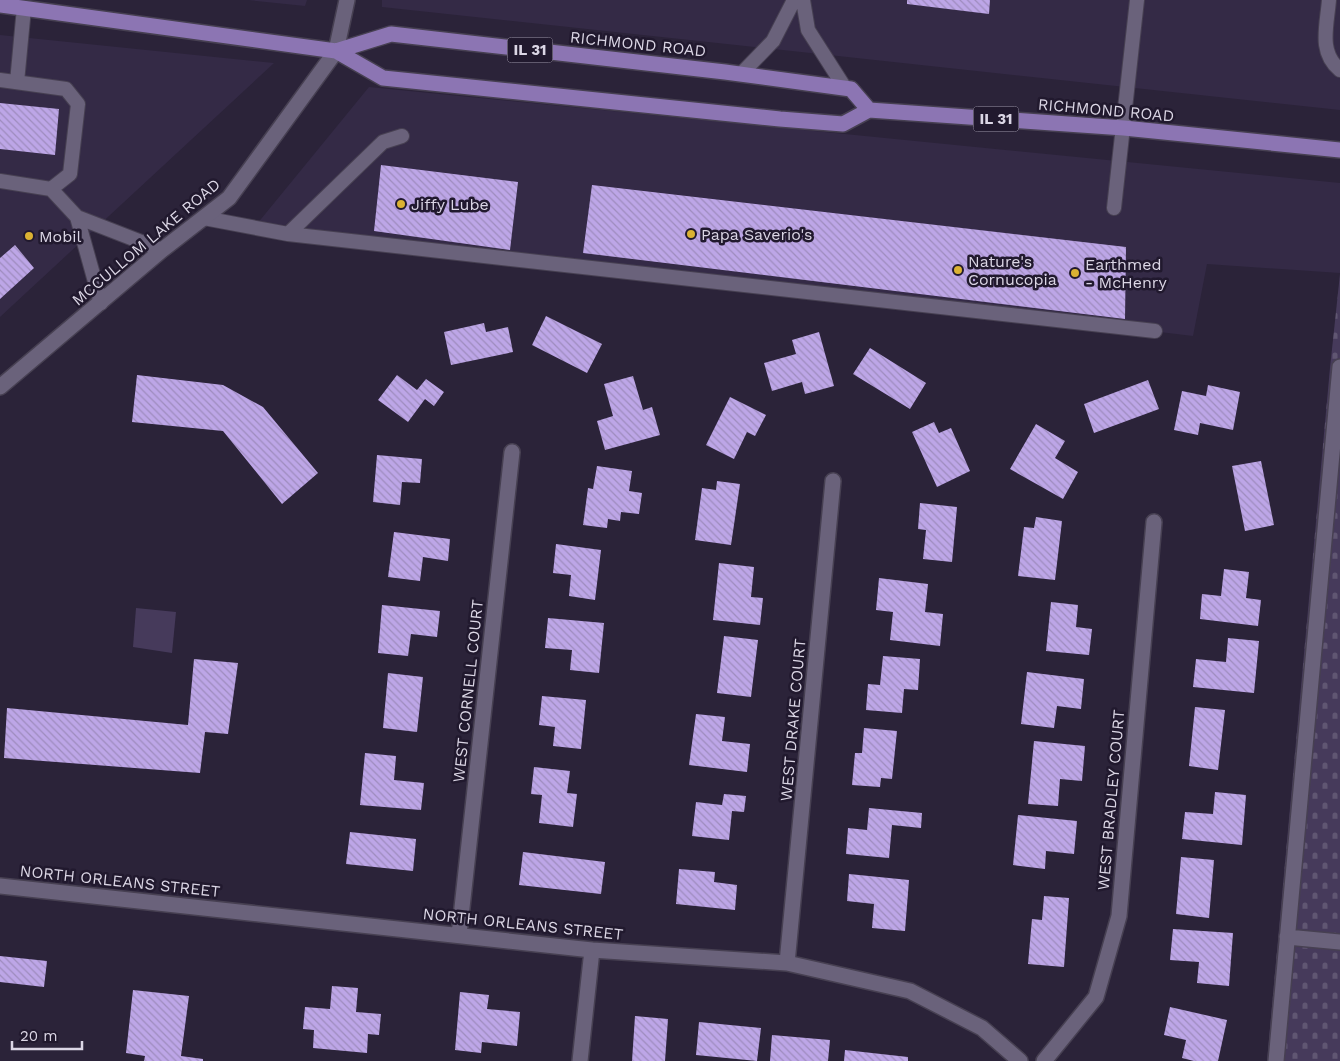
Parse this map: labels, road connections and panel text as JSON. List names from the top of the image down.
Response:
{
  "streets": {
    "main road": ["RICHMOND ROAD", "IL 31"],
    "street": [
      "MCCULLOM LAKE ROAD",
      "WEST CORNELL COURT",
      "WEST DRAKE COURT",
      "WEST BRADLEY COURT",
      "NORTH ORLEANS STREET"
    ]
  },
  "crossings": [
    ["RICHMOND ROAD", "MCCULLOM LAKE ROAD"],
    ["WEST CORNELL COURT", "NORTH ORLEANS STREET"],
    ["WEST DRAKE COURT", "NORTH ORLEANS STREET"]
  ],
  "places": [
    "Jiffy Lube",
    "Papa Saverio's",
    "Mobil",
    "Nature's Cornucopia",
    "Earthmed - McHenry"
  ],
  "scale_bar": "20 m"
}
